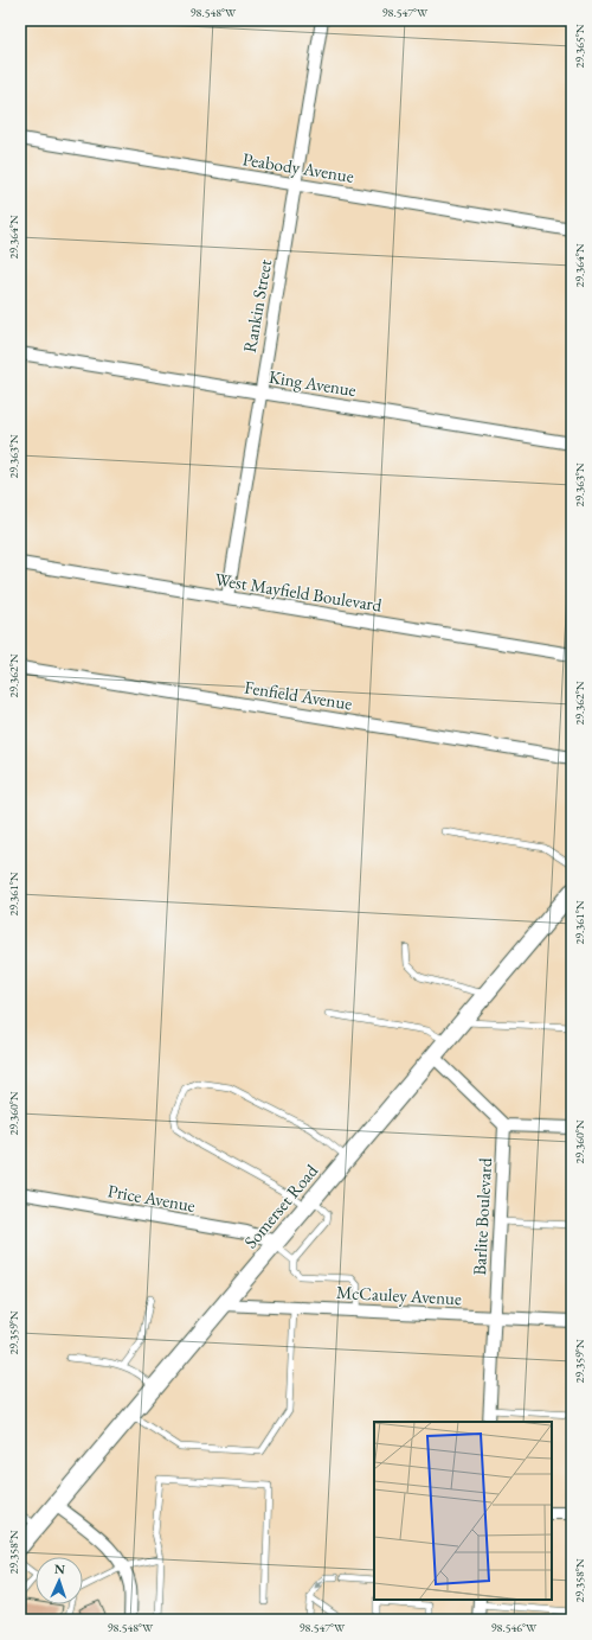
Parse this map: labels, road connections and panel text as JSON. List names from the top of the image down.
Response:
{
  "streets": {
    "main road": ["Somerset Road"],
    "street": [
      "Peabody Avenue",
      "Rankin Street",
      "King Avenue",
      "West Mayfield Boulevard",
      "Fenfield Avenue",
      "Price Avenue",
      "Barlite Boulevard",
      "McCauley Avenue"
    ]
  },
  "crossings": [
    ["Peabody Avenue", "Rankin Street"],
    ["Rankin Street", "King Avenue"],
    ["Rankin Street", "West Mayfield Boulevard"],
    ["Price Avenue", "Somerset Road"],
    ["Somerset Road", "McCauley Avenue"],
    ["Barlite Boulevard", "McCauley Avenue"]
  ],
  "north": "top",
  "coordinates": [
    "98.548°W",
    "98.547°W",
    "29.365°N",
    "29.364°N",
    "29.363°N",
    "29.362°N",
    "29.361°N",
    "29.360°N",
    "29.359°N",
    "29.358°N",
    "98.546°W"
  ]
}
